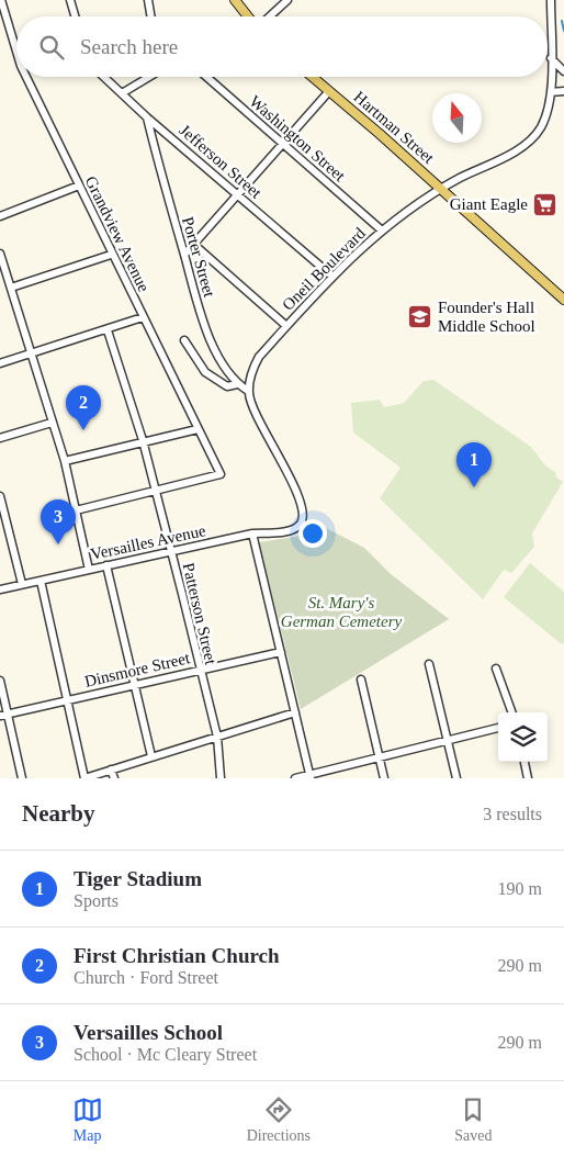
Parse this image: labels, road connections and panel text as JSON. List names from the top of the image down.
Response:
{
  "streets": {
    "main road": ["Hartman Street"],
    "street": [
      "Washington Street",
      "Jefferson Street",
      "Grandview Avenue",
      "Porter Street",
      "Oneil Boulevard",
      "Versailles Avenue",
      "Patterson Street",
      "Dinsmore Street"
    ]
  },
  "crossings": [
    ["Hartman Street", "Oneil Boulevard"],
    ["Washington Street", "Oneil Boulevard"],
    ["Jefferson Street", "Porter Street"],
    ["Jefferson Street", "Oneil Boulevard"],
    ["Grandview Avenue", "Patterson Street"],
    ["Porter Street", "Oneil Boulevard"],
    ["Porter Street", "Versailles Avenue"],
    ["Oneil Boulevard", "Versailles Avenue"],
    ["Versailles Avenue", "Patterson Street"],
    ["Patterson Street", "Dinsmore Street"]
  ],
  "parks": ["St. Mary's German Cemetery"],
  "places": {
    "supermarket": ["Giant Eagle"],
    "school or university": ["Founder's Hall Middle School"]
  },
  "north": "top",
  "page": {
    "search": "Search here",
    "pins": ["2", "1", "3"],
    "heading": ["Nearby", "3 results"],
    "list": [
      {
        "mark": "1",
        "name": "Tiger Stadium",
        "note": "Sports",
        "value": "190 m"
      },
      {
        "mark": "2",
        "name": "First Christian Church",
        "note": "Church · Ford Street",
        "value": "290 m"
      },
      {
        "mark": "3",
        "name": "Versailles School",
        "note": "School · Mc Cleary Street",
        "value": "290 m"
      }
    ],
    "nav": ["Map", "Directions", "Saved"]
  }
}
